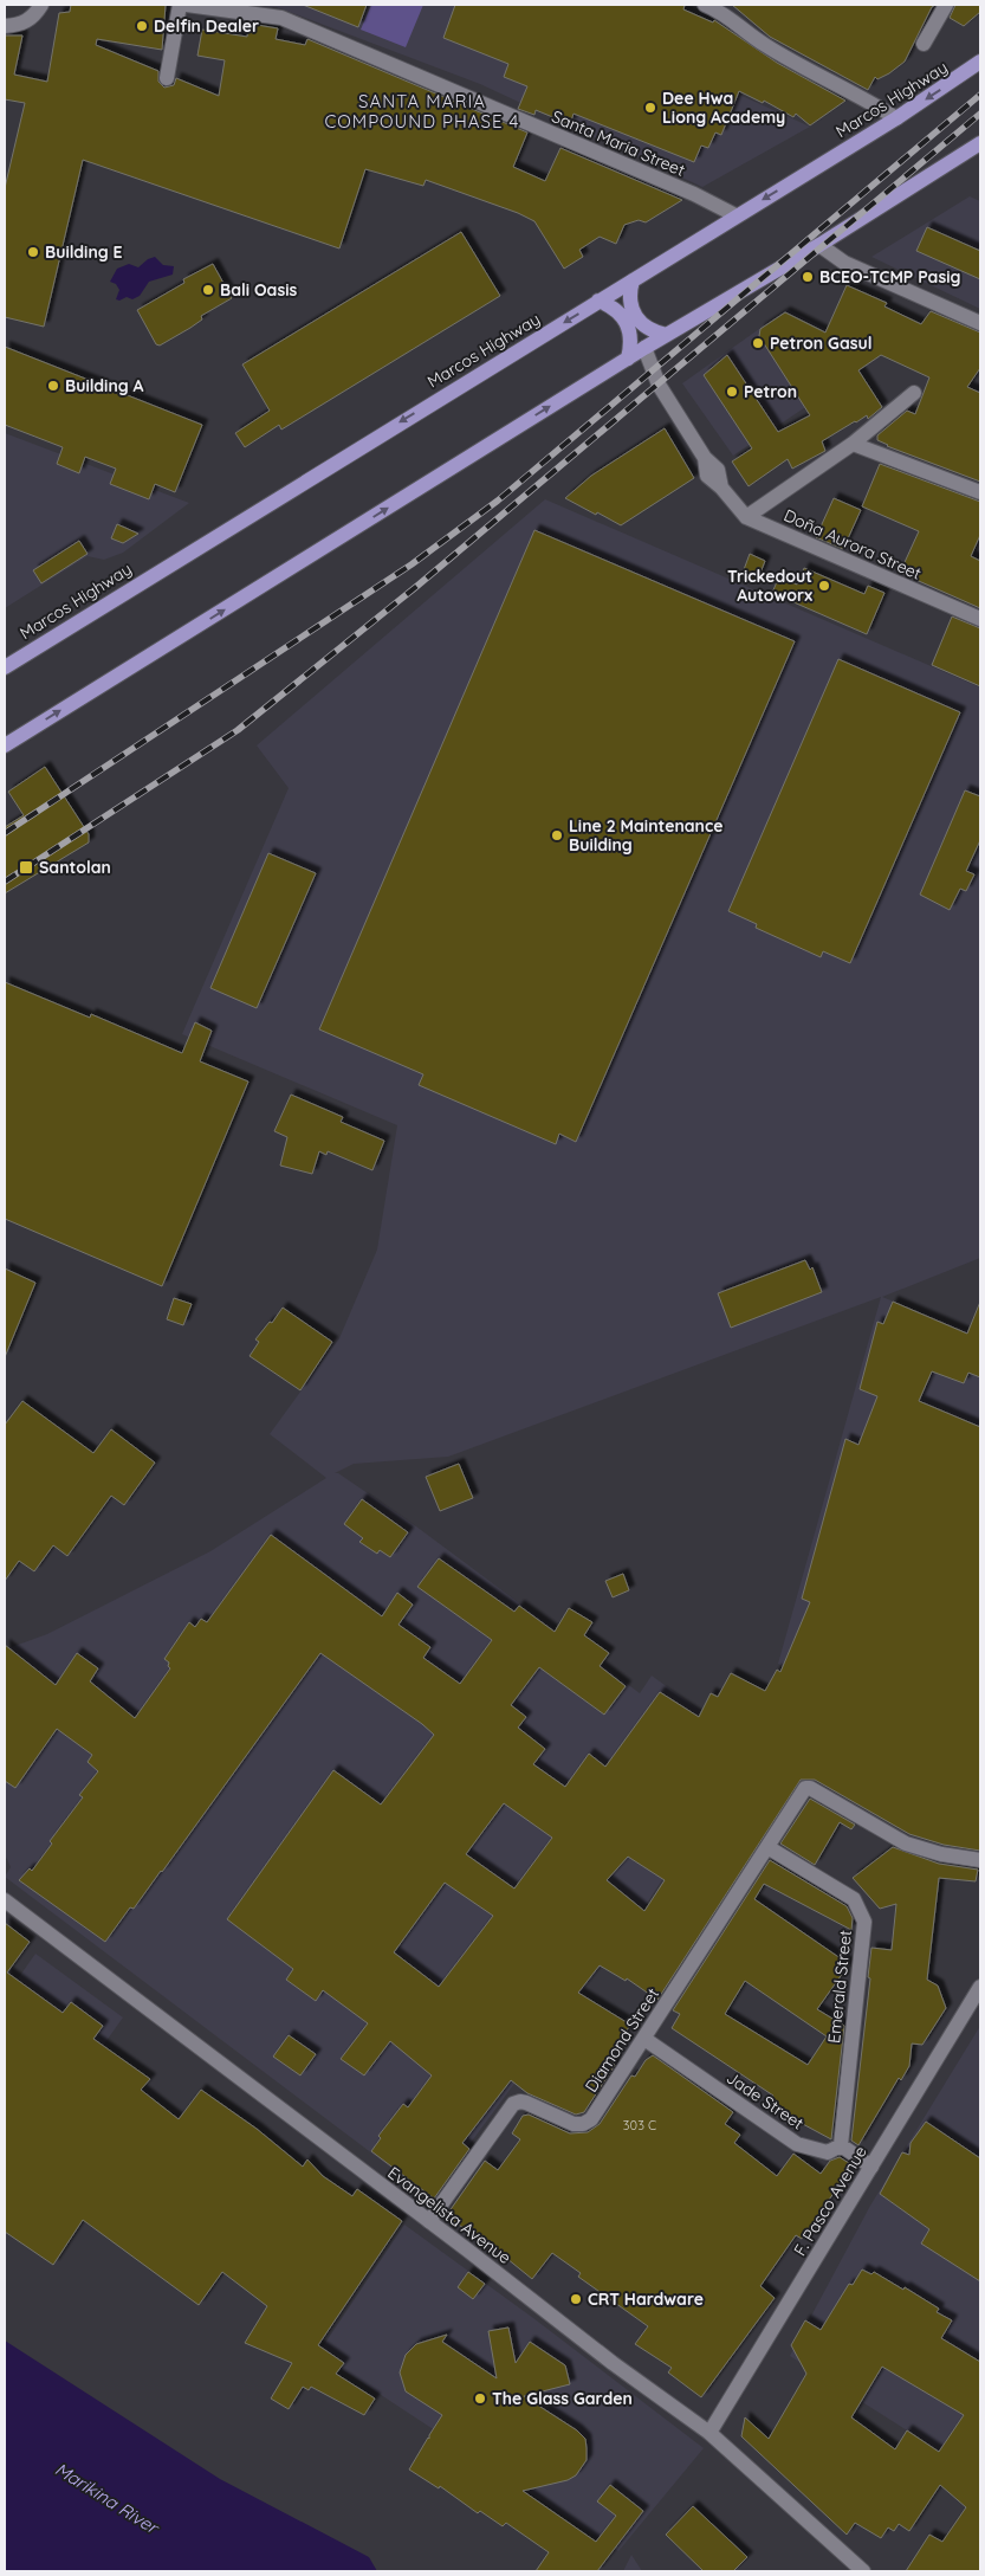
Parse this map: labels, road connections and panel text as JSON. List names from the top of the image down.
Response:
{
  "streets": {
    "main road": ["Marcos Highway"],
    "street": [
      "Santa Maria Street",
      "Doña Aurora Street",
      "Emerald Street",
      "Diamond Street",
      "Jade Street",
      "F. Pasco Avenue",
      "Evangelista Avenue"
    ]
  },
  "crossings": [
    ["Marcos Highway", "Santa Maria Street"],
    ["Emerald Street", "Diamond Street"],
    ["Emerald Street", "Jade Street"],
    ["Diamond Street", "Jade Street"],
    ["Diamond Street", "Evangelista Avenue"],
    ["F. Pasco Avenue", "Evangelista Avenue"]
  ],
  "districts": ["SANTA MARIA COMPOUND PHASE 4"],
  "water": ["Marikina River"],
  "places": {
    "other": [
      "Delfin Dealer",
      "Dee Hwa Liong Academy",
      "Building E",
      "BCEO-TCMP Pasig",
      "Bali Oasis",
      "Petron Gasul",
      "Building A",
      "Petron",
      "Trickedout Autoworx",
      "Line 2 Maintenance Building",
      "CRT Hardware",
      "The Glass Garden"
    ],
    "transit": ["Santolan"]
  },
  "house_numbers": ["303 C"]
}
